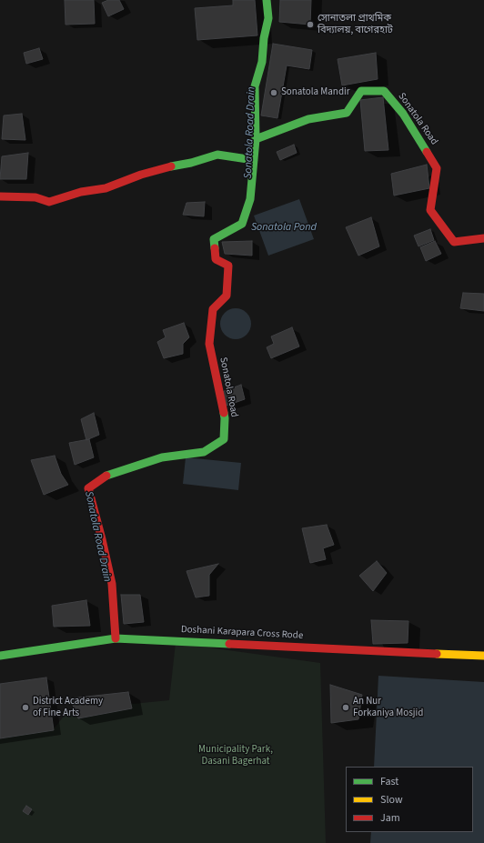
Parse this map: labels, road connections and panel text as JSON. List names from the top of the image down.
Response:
{
  "streets": {
    "street": ["Sonatola Road", "Doshani Karapara Cross Rode"]
  },
  "crossings": [
    ["Sonatola Road", "Doshani Karapara Cross Rode"]
  ],
  "water": ["Sonatola Road Drain", "Sonatola Pond"],
  "parks": ["Municipality Park, Dasani Bagerhat"],
  "places": [
    "সোনাতলা প্রাথমিক বিদ্যালয়, বাগেরহাট",
    "Sonatola Mandir",
    "District Academy of Fine Arts",
    "An Nur Forkaniya Mosjid"
  ],
  "legend": ["Fast", "Slow", "Jam"]
}
